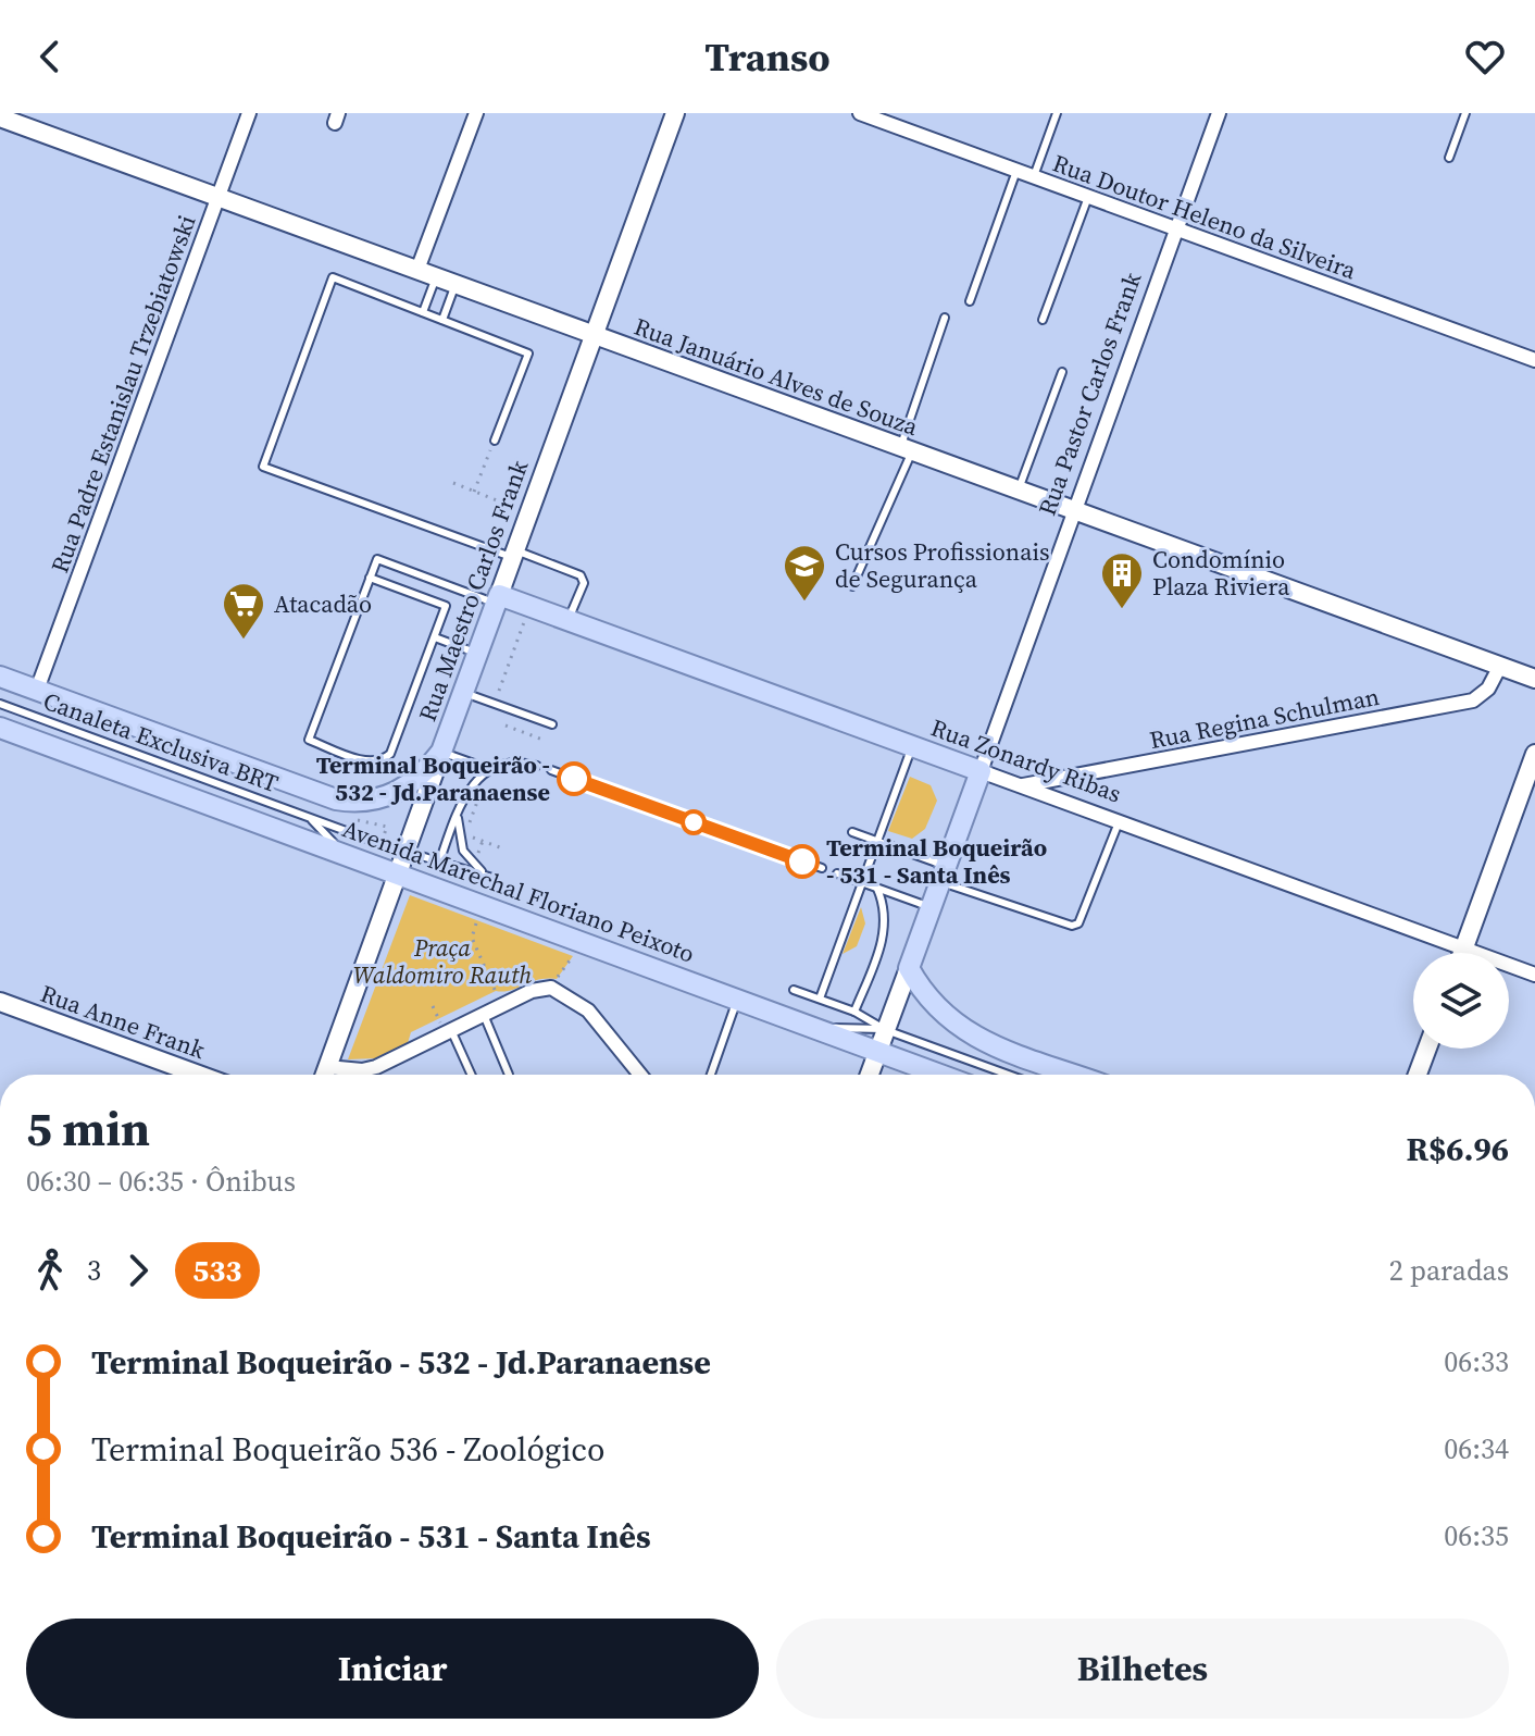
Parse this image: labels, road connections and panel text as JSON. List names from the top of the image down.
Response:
{
  "streets": {
    "main road": [
      "Rua Pastor Carlos Frank",
      "Rua Maestro Carlos Frank",
      "Rua Zonardy Ribas",
      "Avenida Marechal Floriano Peixoto"
    ],
    "street": [
      "Rua Doutor Heleno da Silveira",
      "Rua Januário Alves de Souza",
      "Rua Padre Estanislau Trzebiatowski",
      "Rua Regina Schulman",
      "Rua Anne Frank"
    ],
    "lane": ["Canaleta Exclusiva BRT"]
  },
  "crossings": [
    ["Rua Doutor Heleno da Silveira", "Rua Pastor Carlos Frank"],
    ["Rua Januário Alves de Souza", "Rua Padre Estanislau Trzebiatowski"],
    ["Rua Januário Alves de Souza", "Rua Pastor Carlos Frank"],
    ["Rua Januário Alves de Souza", "Rua Maestro Carlos Frank"],
    ["Rua Januário Alves de Souza", "Rua Regina Schulman"],
    ["Rua Padre Estanislau Trzebiatowski", "Avenida Marechal Floriano Peixoto"],
    ["Rua Pastor Carlos Frank", "Rua Zonardy Ribas"],
    ["Rua Pastor Carlos Frank", "Avenida Marechal Floriano Peixoto"],
    ["Rua Maestro Carlos Frank", "Canaleta Exclusiva BRT"],
    ["Rua Maestro Carlos Frank", "Rua Zonardy Ribas"],
    ["Rua Maestro Carlos Frank", "Avenida Marechal Floriano Peixoto"],
    ["Rua Regina Schulman", "Rua Zonardy Ribas"],
    ["Canaleta Exclusiva BRT", "Avenida Marechal Floriano Peixoto"]
  ],
  "parks": ["Praça Waldomiro Rauth"],
  "places": {
    "school or university": ["Cursos Profissionais de Segurança"],
    "building": ["Condomínio Plaza Riviera"],
    "supermarket": ["Atacadão"],
    "other": ["Terminal Boqueirão - 532 - Jd.Paranaense", "Terminal Boqueirão - 531 - Santa Inês"]
  },
  "lines": ["bus line 533"],
  "page": {
    "header": "Transo",
    "heading": ["5 min", "06:30 – 06:35 · Ônibus", "R$6.96"],
    "legs": ["3", "533", "2 paradas"],
    "list": [
      {
        "name": "Terminal Boqueirão - 532 - Jd.Paranaense",
        "value": "06:33"
      },
      {
        "name": "Terminal Boqueirão 536 - Zoológico",
        "value": "06:34"
      },
      {
        "name": "Terminal Boqueirão - 531 - Santa Inês",
        "value": "06:35"
      }
    ],
    "buttons": ["Iniciar", "Bilhetes"]
  }
}
